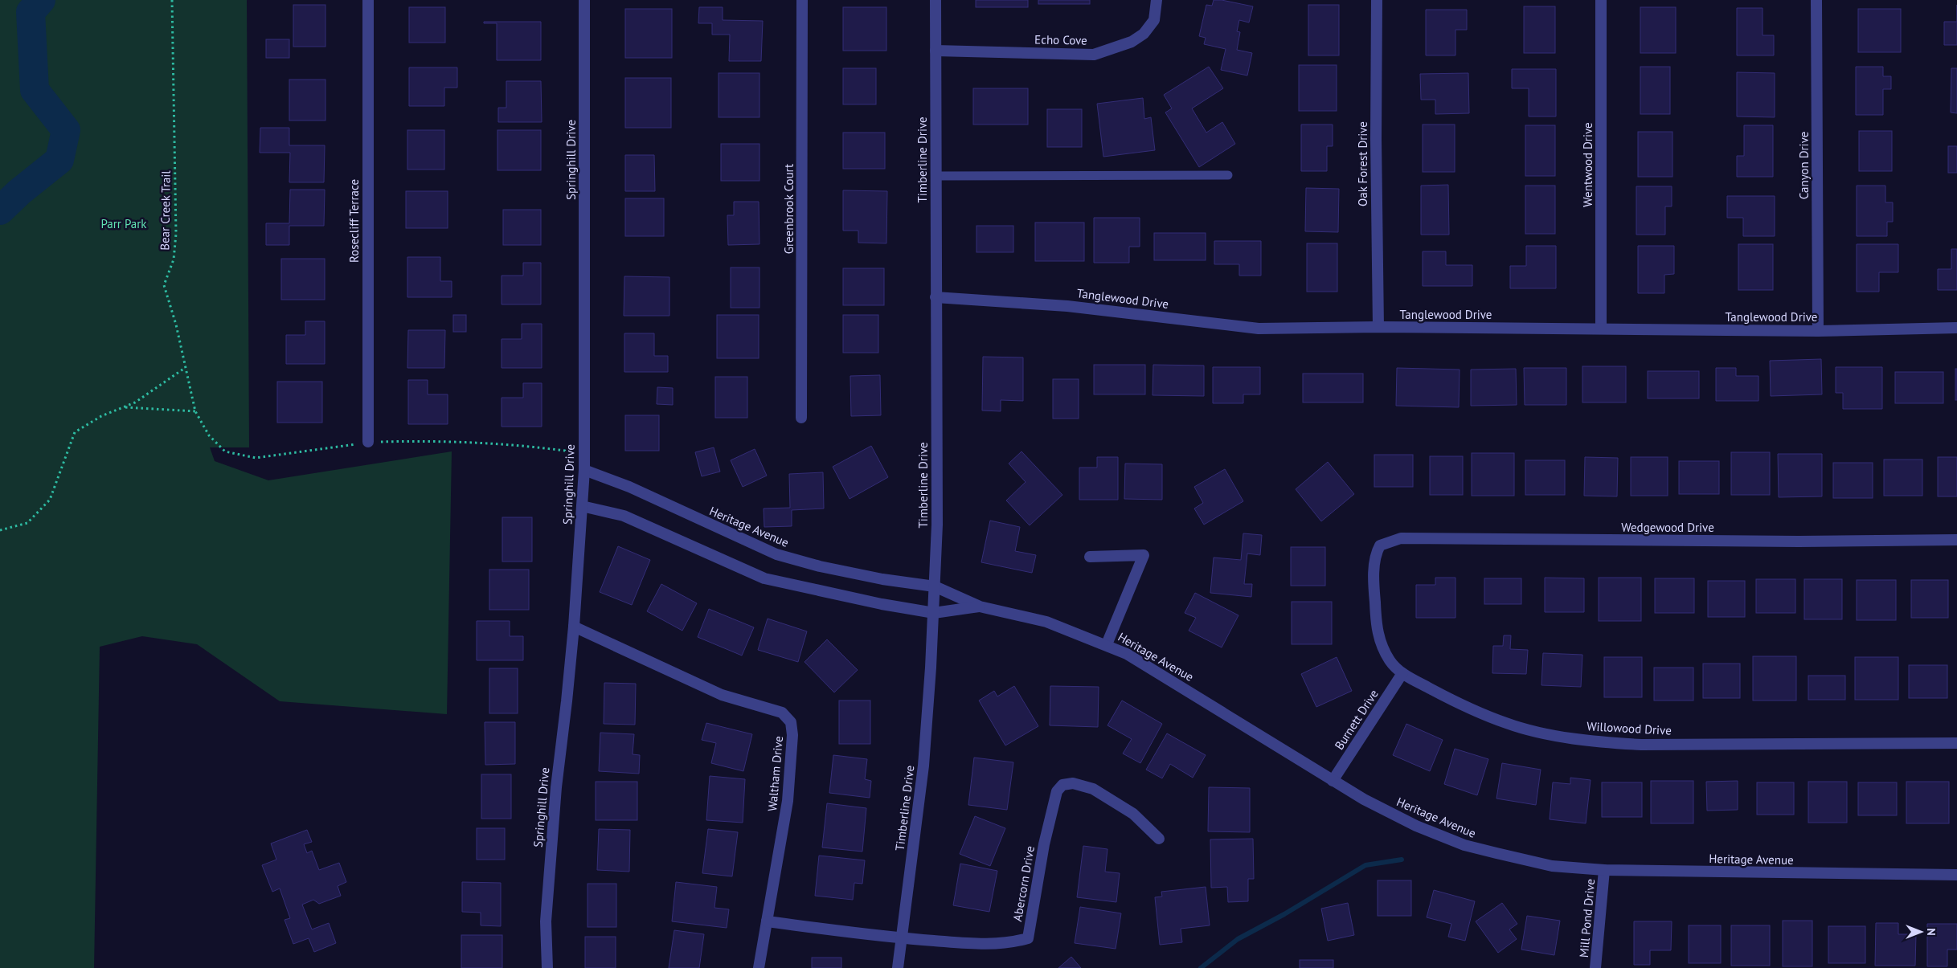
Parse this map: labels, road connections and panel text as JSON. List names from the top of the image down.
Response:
{
  "streets": {
    "street": [
      "Echo Cove",
      "Springhill Drive",
      "Timberline Drive",
      "Oak Forest Drive",
      "Wentwood Drive",
      "Canyon Drive",
      "Greenbrook Court",
      "Rosecliff Terrace",
      "Tanglewood Drive",
      "Heritage Avenue",
      "Wedgewood Drive",
      "Burnett Drive",
      "Willowood Drive",
      "Waltham Drive",
      "Abercorn Drive",
      "Mill Pond Drive"
    ],
    "path": ["Bear Creek Trail"]
  },
  "crossings": [
    ["Echo Cove", "Timberline Drive"],
    ["Springhill Drive", "Heritage Avenue"],
    ["Springhill Drive", "Waltham Drive"],
    ["Timberline Drive", "Tanglewood Drive"],
    ["Timberline Drive", "Heritage Avenue"],
    ["Timberline Drive", "Abercorn Drive"],
    ["Oak Forest Drive", "Tanglewood Drive"],
    ["Wentwood Drive", "Tanglewood Drive"],
    ["Canyon Drive", "Tanglewood Drive"],
    ["Heritage Avenue", "Burnett Drive"],
    ["Heritage Avenue", "Mill Pond Drive"],
    ["Wedgewood Drive", "Willowood Drive"],
    ["Burnett Drive", "Willowood Drive"],
    ["Waltham Drive", "Abercorn Drive"]
  ],
  "parks": ["Parr Park"],
  "north": "right"
}
